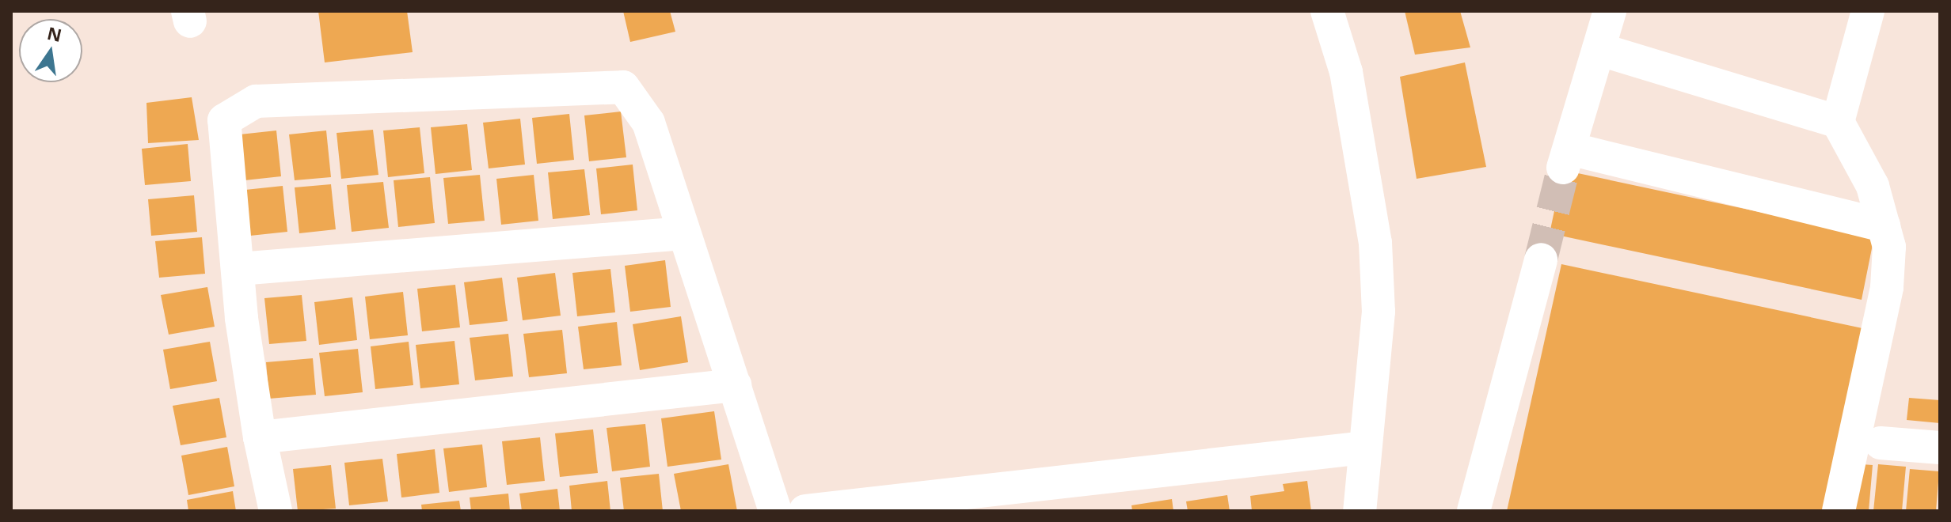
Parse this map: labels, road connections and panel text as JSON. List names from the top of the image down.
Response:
{
  "north": "top"
}
